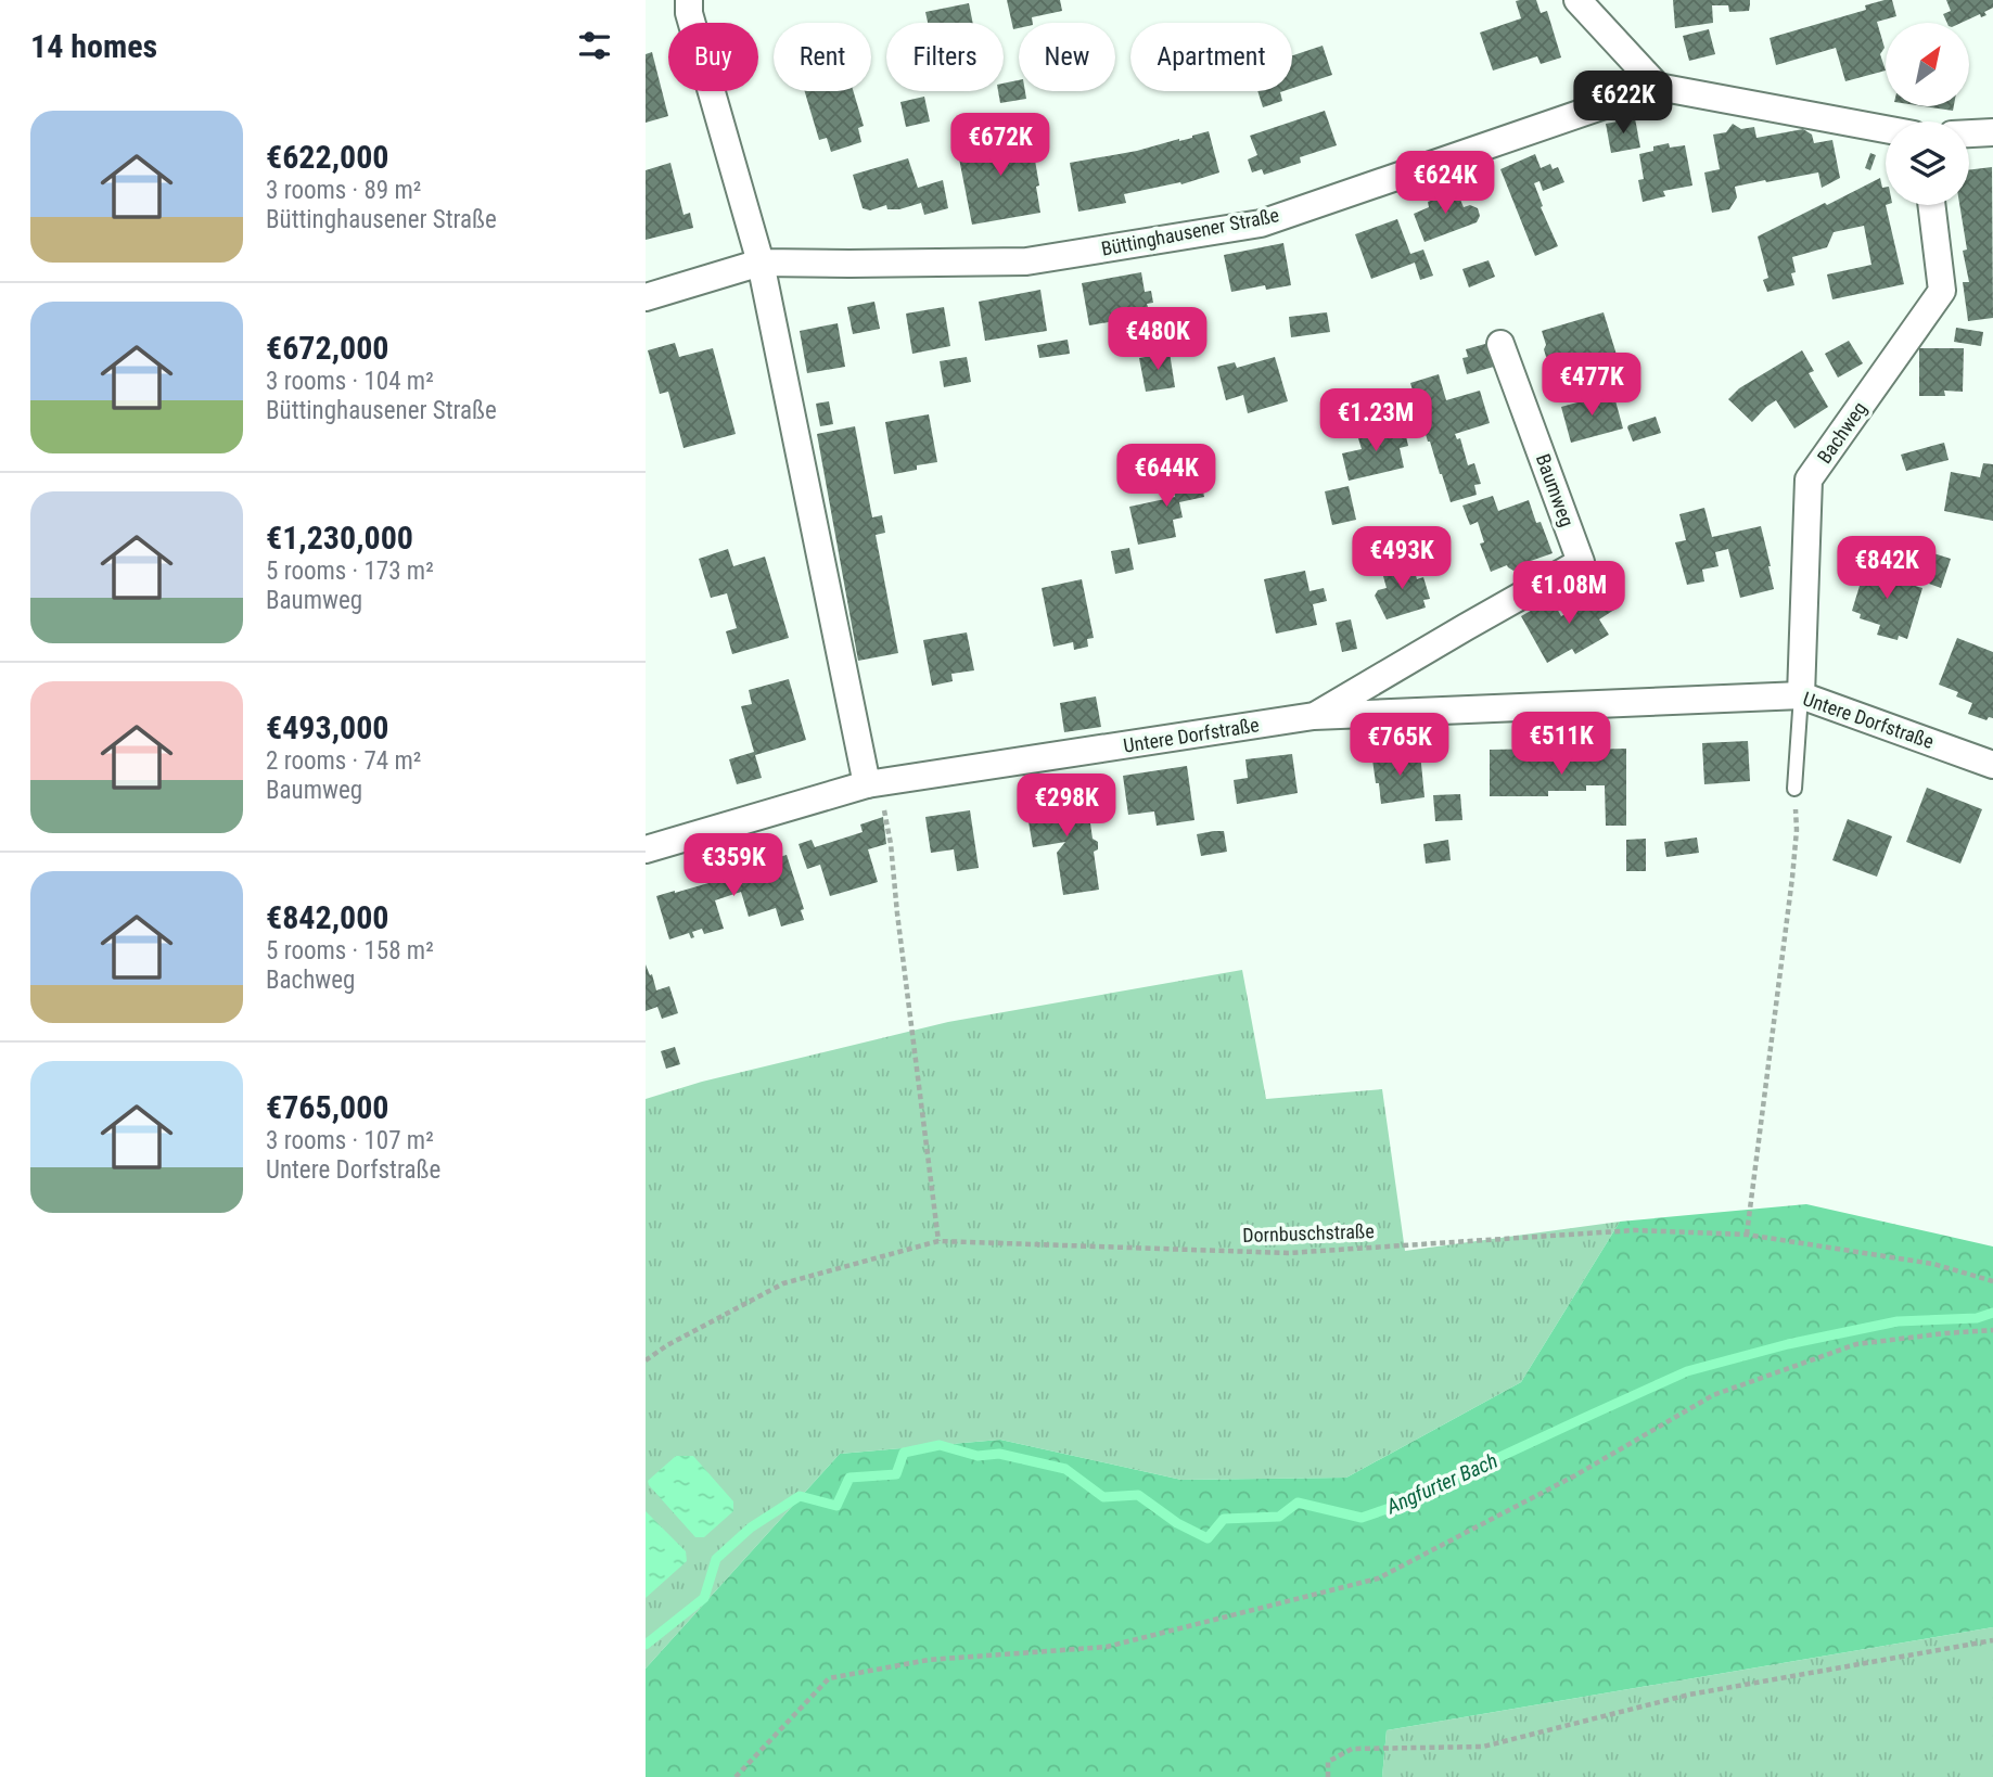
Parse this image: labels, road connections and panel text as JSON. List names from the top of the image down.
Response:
{
  "streets": {
    "street": [
      "Büttinghausener Straße",
      "Bachweg",
      "Baumweg",
      "Untere Dorfstraße"
    ],
    "path": ["Dornbuschstraße"]
  },
  "crossings": [
    ["Bachweg", "Untere Dorfstraße"],
    ["Baumweg", "Untere Dorfstraße"]
  ],
  "water": ["Angfurter Bach"],
  "north": "top right",
  "page": {
    "heading": "14 homes",
    "chip": [
      "Buy",
      "Rent",
      "Filters",
      "New",
      "Apartment"
    ],
    "price": [
      "€622K",
      "€672K",
      "€624K",
      "€480K",
      "€477K",
      "€1.23M",
      "€644K",
      "€493K",
      "€842K",
      "€1.08M",
      "€511K",
      "€765K",
      "€298K",
      "€359K"
    ],
    "list": [
      {
        "name": "€622,000",
        "note": "3 rooms · 89 m² · Büttinghausener Straße"
      },
      {
        "name": "€672,000",
        "note": "3 rooms · 104 m² · Büttinghausener Straße"
      },
      {
        "name": "€1,230,000",
        "note": "5 rooms · 173 m² · Baumweg"
      },
      {
        "name": "€493,000",
        "note": "2 rooms · 74 m² · Baumweg"
      },
      {
        "name": "€842,000",
        "note": "5 rooms · 158 m² · Bachweg"
      },
      {
        "name": "€765,000",
        "note": "3 rooms · 107 m² · Untere Dorfstraße"
      }
    ]
  }
}
